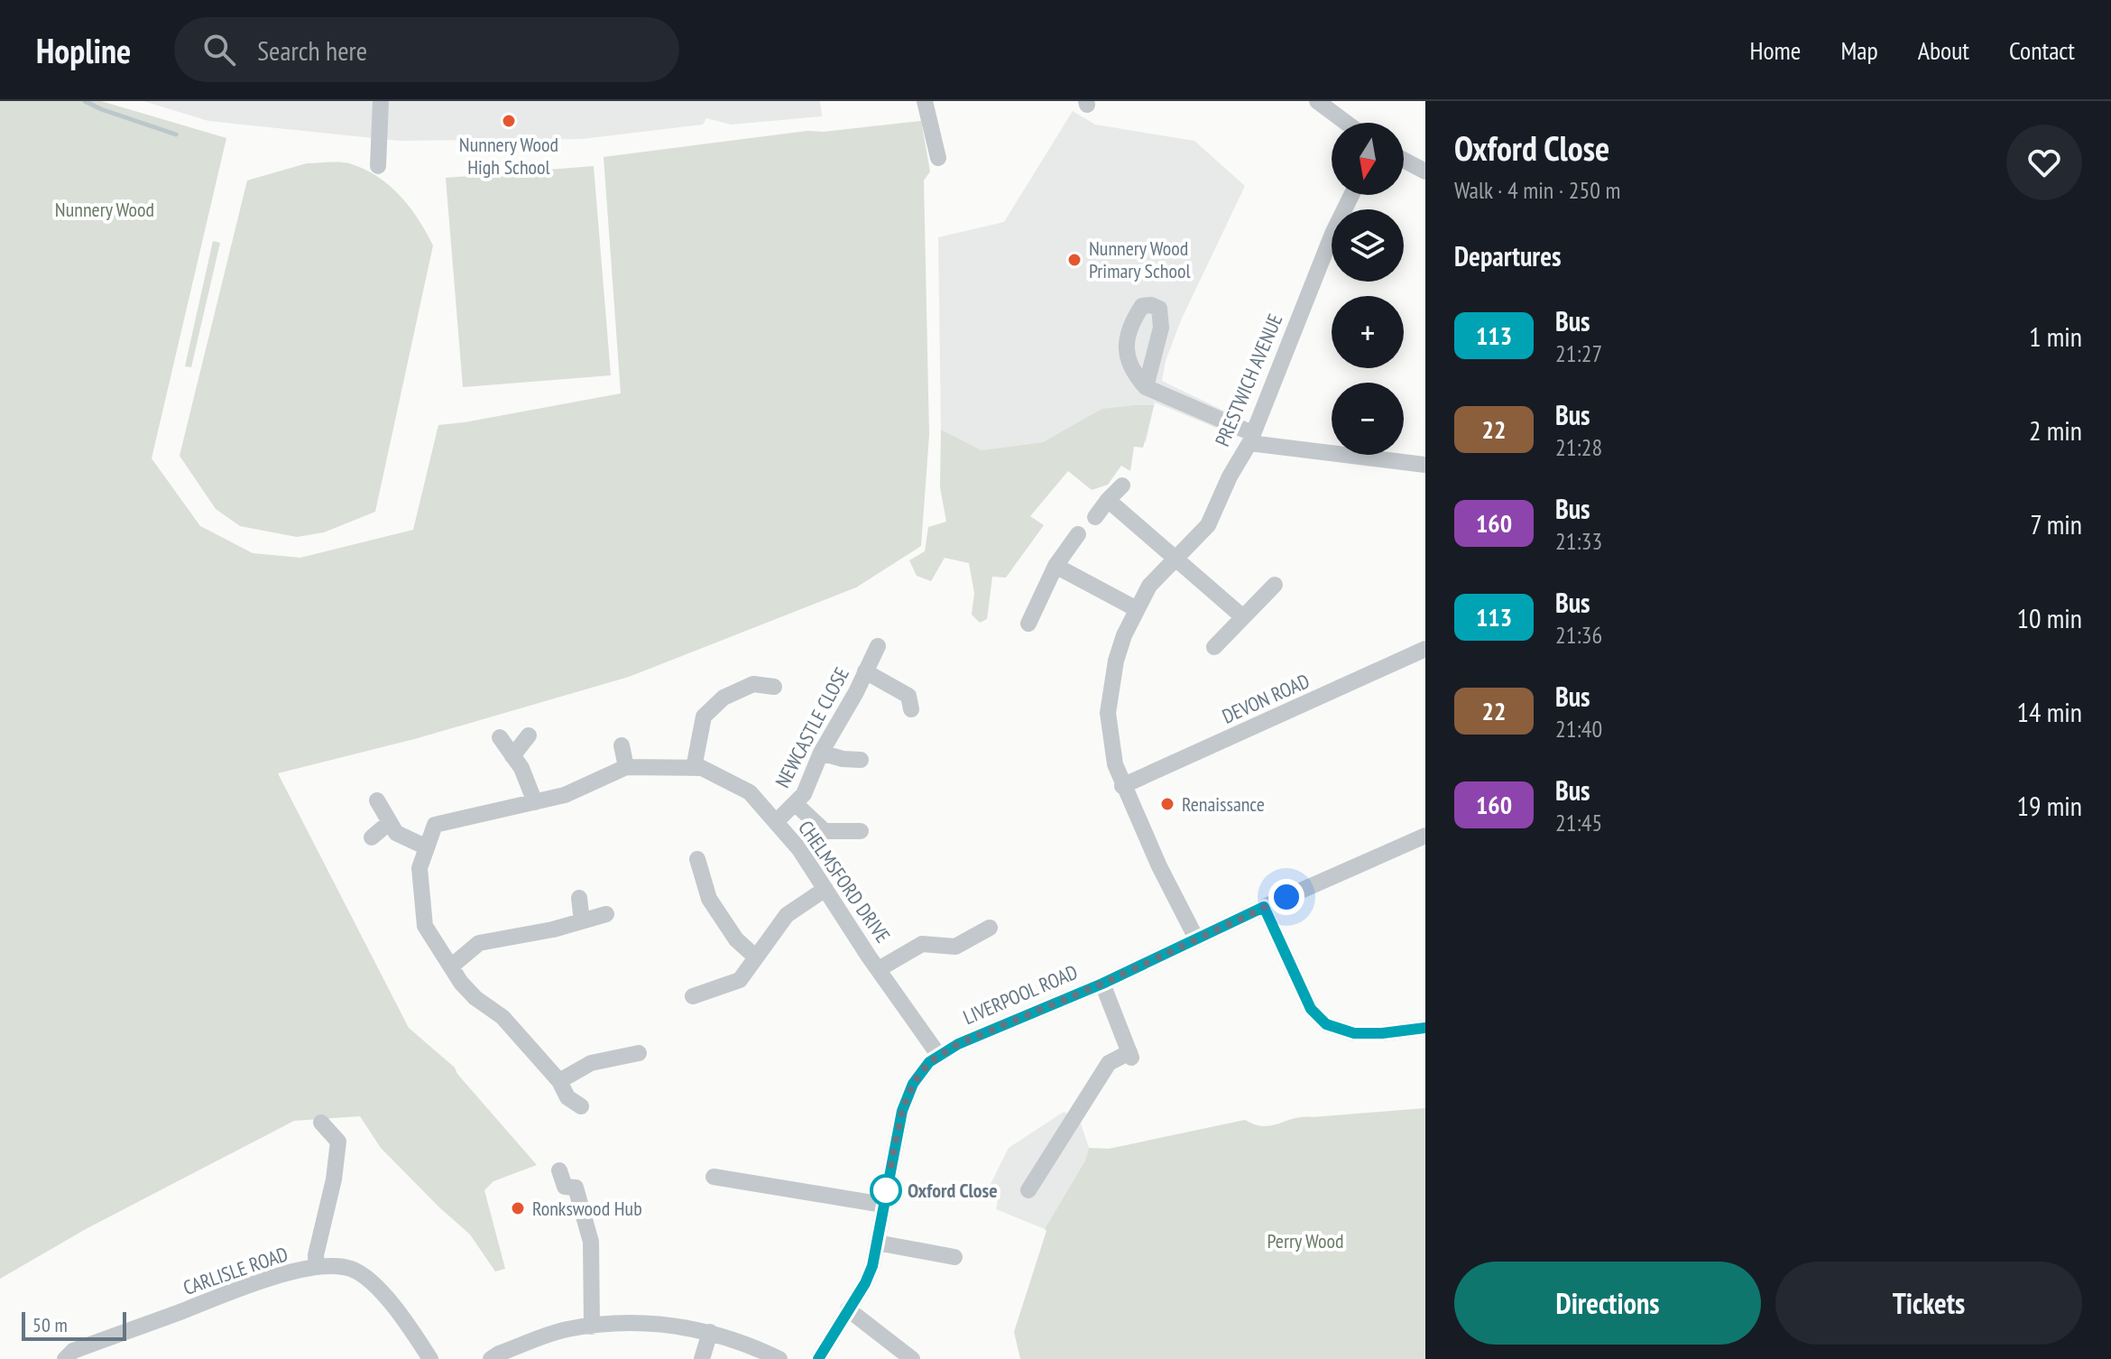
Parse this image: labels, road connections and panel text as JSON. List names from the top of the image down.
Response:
{
  "streets": {
    "street": [
      "PRESTWICH AVENUE",
      "DEVON ROAD",
      "NEWCASTLE CLOSE",
      "CHELMSFORD DRIVE",
      "LIVERPOOL ROAD",
      "CARLISLE ROAD"
    ]
  },
  "crossings": [
    ["PRESTWICH AVENUE", "DEVON ROAD"],
    ["PRESTWICH AVENUE", "LIVERPOOL ROAD"],
    ["NEWCASTLE CLOSE", "CHELMSFORD DRIVE"],
    ["CHELMSFORD DRIVE", "LIVERPOOL ROAD"]
  ],
  "parks": ["Nunnery Wood", "Perry Wood"],
  "places": [
    "Nunnery Wood High School",
    "Nunnery Wood Primary School",
    "Renaissance",
    "Oxford Close",
    "Ronkswood Hub"
  ],
  "lines": ["bus line 113"],
  "scale_bar": "50 m",
  "north": "bottom",
  "page": {
    "header": "Hopline",
    "search": "Search here",
    "nav": [
      "Home",
      "Map",
      "About",
      "Contact"
    ],
    "heading": [
      ["Oxford Close", "Walk · 4 min · 250 m"],
      "Departures"
    ],
    "map_buttons": ["+", "−"],
    "list": [
      {
        "mark": "113",
        "name": "Bus",
        "note": "21:27",
        "value": "1 min"
      },
      {
        "mark": "22",
        "name": "Bus",
        "note": "21:28",
        "value": "2 min"
      },
      {
        "mark": "160",
        "name": "Bus",
        "note": "21:33",
        "value": "7 min"
      },
      {
        "mark": "113",
        "name": "Bus",
        "note": "21:36",
        "value": "10 min"
      },
      {
        "mark": "22",
        "name": "Bus",
        "note": "21:40",
        "value": "14 min"
      },
      {
        "mark": "160",
        "name": "Bus",
        "note": "21:45",
        "value": "19 min"
      }
    ],
    "buttons": ["Directions", "Tickets"],
    "scale": "50 m"
  }
}
